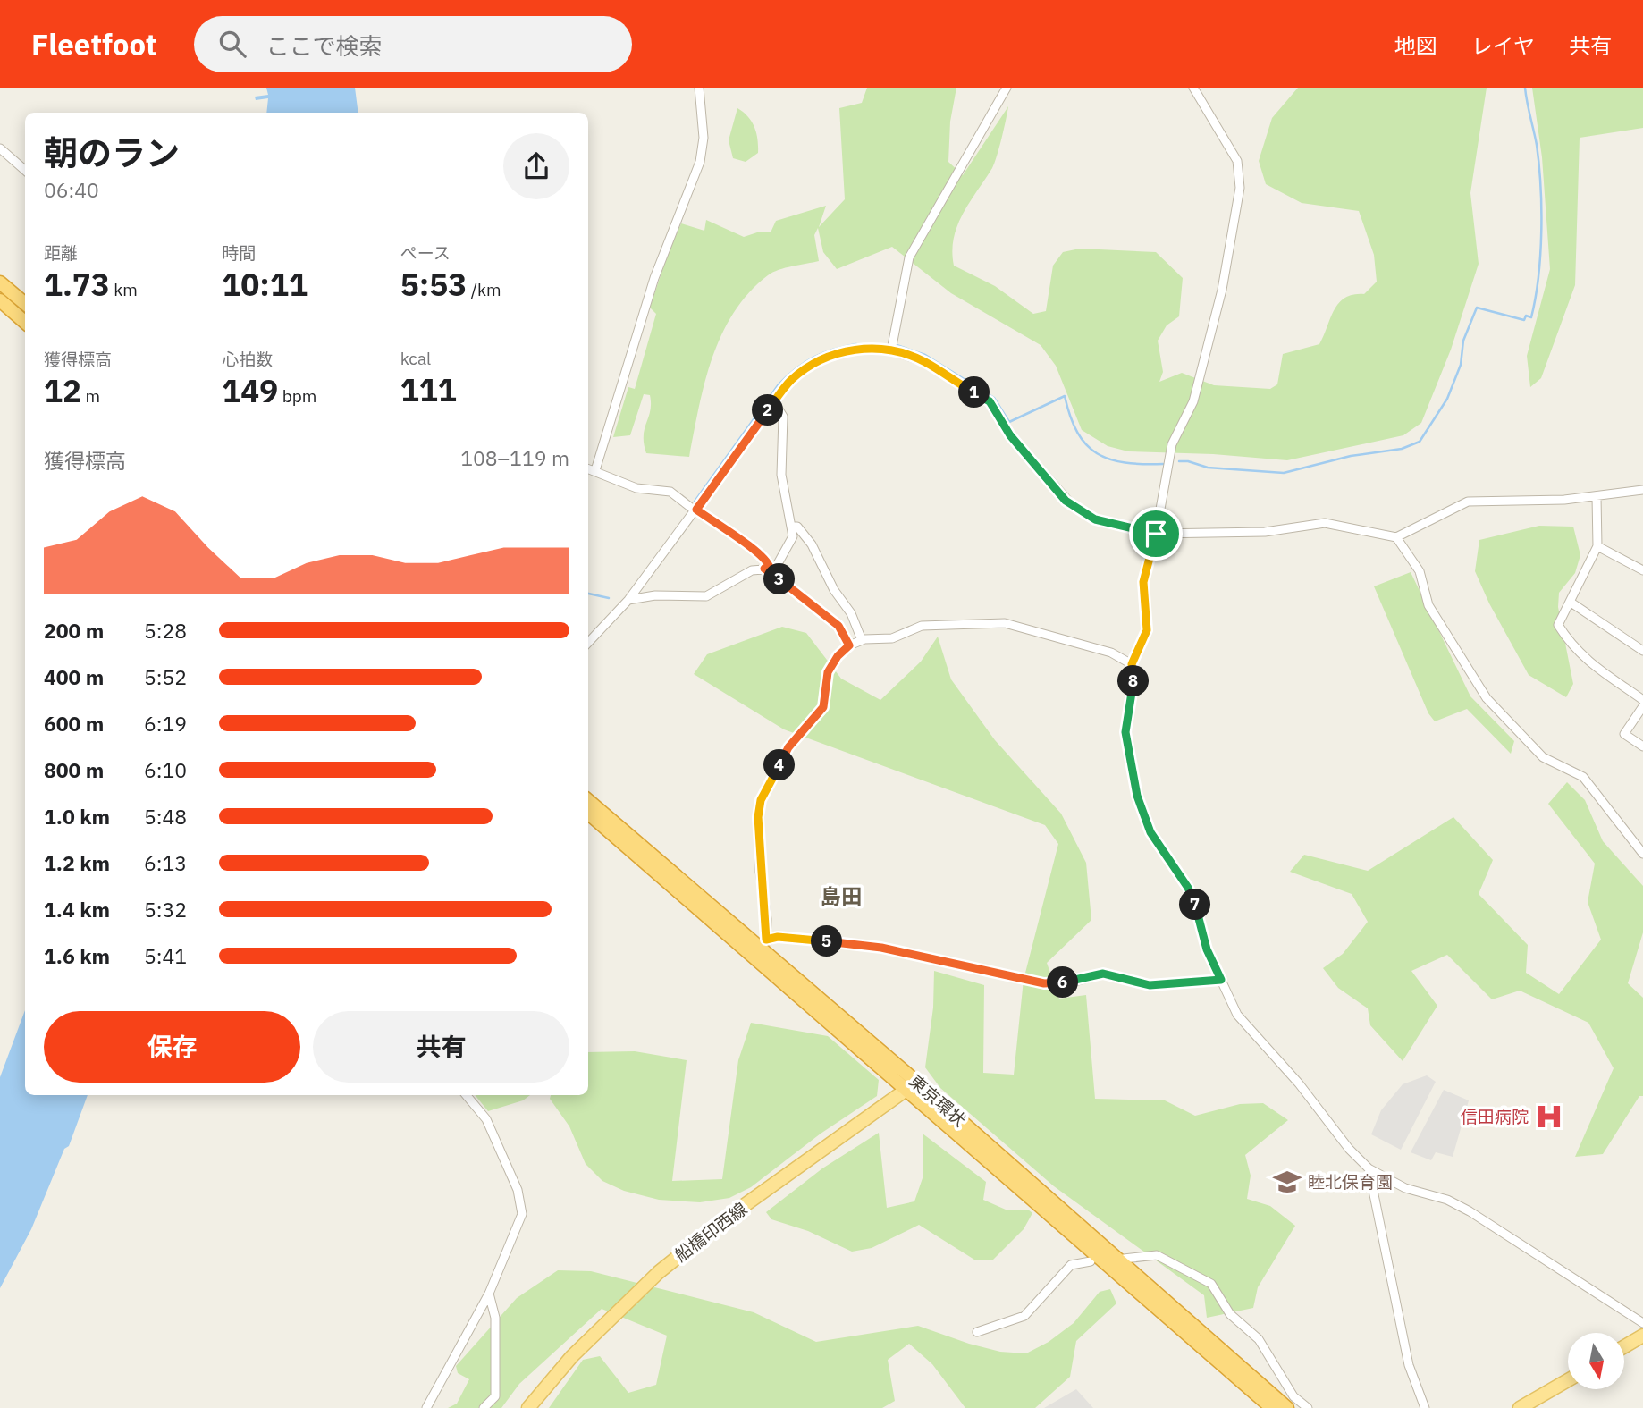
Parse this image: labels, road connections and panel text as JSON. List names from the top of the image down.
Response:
{
  "streets": {
    "highway": ["東京環状"],
    "main road": ["船橋印西線"]
  },
  "crossings": [
    ["東京環状", "船橋印西線"]
  ],
  "districts": ["島田"],
  "places": {
    "hospital": ["信田病院"],
    "school or university": ["睦北保育園"]
  },
  "north": "bottom",
  "page": {
    "header": "Fleetfoot",
    "search": "ここで検索",
    "nav": ["地図", "レイヤ", "共有"],
    "heading": ["朝のラン", "06:40"],
    "stats": [
      ["距離", "1.73 km"],
      ["時間", "10:11"],
      ["ペース", "5:53 /km"],
      ["獲得標高", "12 m"],
      ["心拍数", "149 bpm"],
      ["kcal", "111"]
    ],
    "pins": [
      "1",
      "2",
      "3",
      "8",
      "4",
      "7",
      "5",
      "6"
    ],
    "chart": ["獲得標高", "108–119 m"],
    "list": [
      {
        "name": "200 m",
        "note": "5:28"
      },
      {
        "name": "400 m",
        "note": "5:52"
      },
      {
        "name": "600 m",
        "note": "6:19"
      },
      {
        "name": "800 m",
        "note": "6:10"
      },
      {
        "name": "1.0 km",
        "note": "5:48"
      },
      {
        "name": "1.2 km",
        "note": "6:13"
      },
      {
        "name": "1.4 km",
        "note": "5:32"
      },
      {
        "name": "1.6 km",
        "note": "5:41"
      }
    ],
    "buttons": ["保存", "共有"]
  }
}
